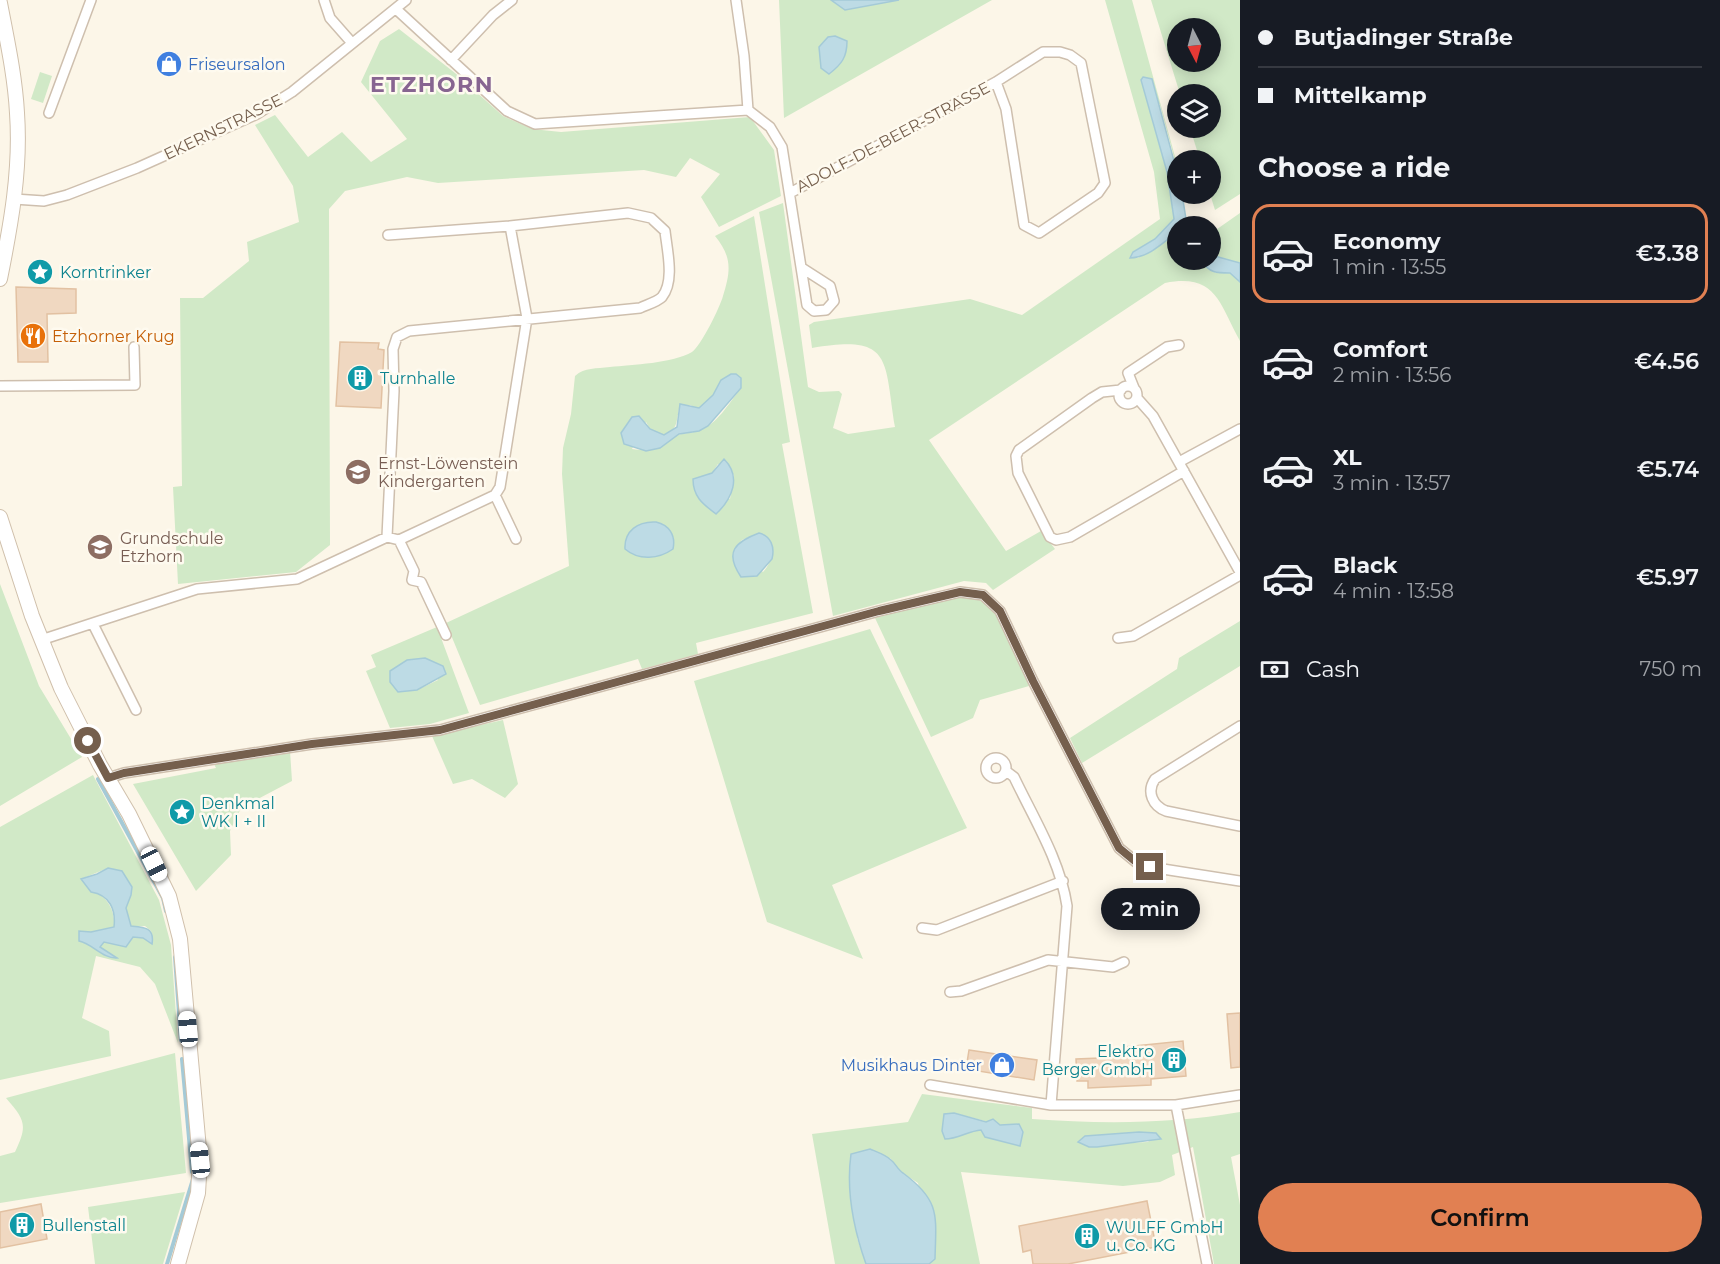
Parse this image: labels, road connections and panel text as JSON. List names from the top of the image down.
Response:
{
  "streets": {
    "street": ["EKERNSTRASSE", "ADOLF-DE-BEER-STRASSE"]
  },
  "districts": ["ETZHORN"],
  "places": {
    "shop": ["Friseursalon", "Musikhaus Dinter"],
    "place": ["Korntrinker", "Denkmal WK I + II"],
    "restaurant": ["Etzhorner Krug"],
    "building": [
      "Turnhalle",
      "Elektro Berger GmbH",
      "Bullenstall",
      "WULFF GmbH u. Co. KG"
    ],
    "school or university": ["Ernst-Löwenstein Kindergarten", "Grundschule Etzhorn"]
  },
  "north": "bottom",
  "page": {
    "banner": ["Butjadinger Straße", "Mittelkamp"],
    "map_buttons": ["+", "−"],
    "heading": "Choose a ride",
    "list": [
      {
        "name": "Economy",
        "note": "1 min · 13:55",
        "value": "€3.38"
      },
      {
        "name": "Comfort",
        "note": "2 min · 13:56",
        "value": "€4.56"
      },
      {
        "name": "XL",
        "note": "3 min · 13:57",
        "value": "€5.74"
      },
      {
        "name": "Black",
        "note": "4 min · 13:58",
        "value": "€5.97"
      }
    ],
    "pay": ["Cash", "750 m"],
    "bubble": "2 min",
    "buttons": "Confirm"
  }
}
